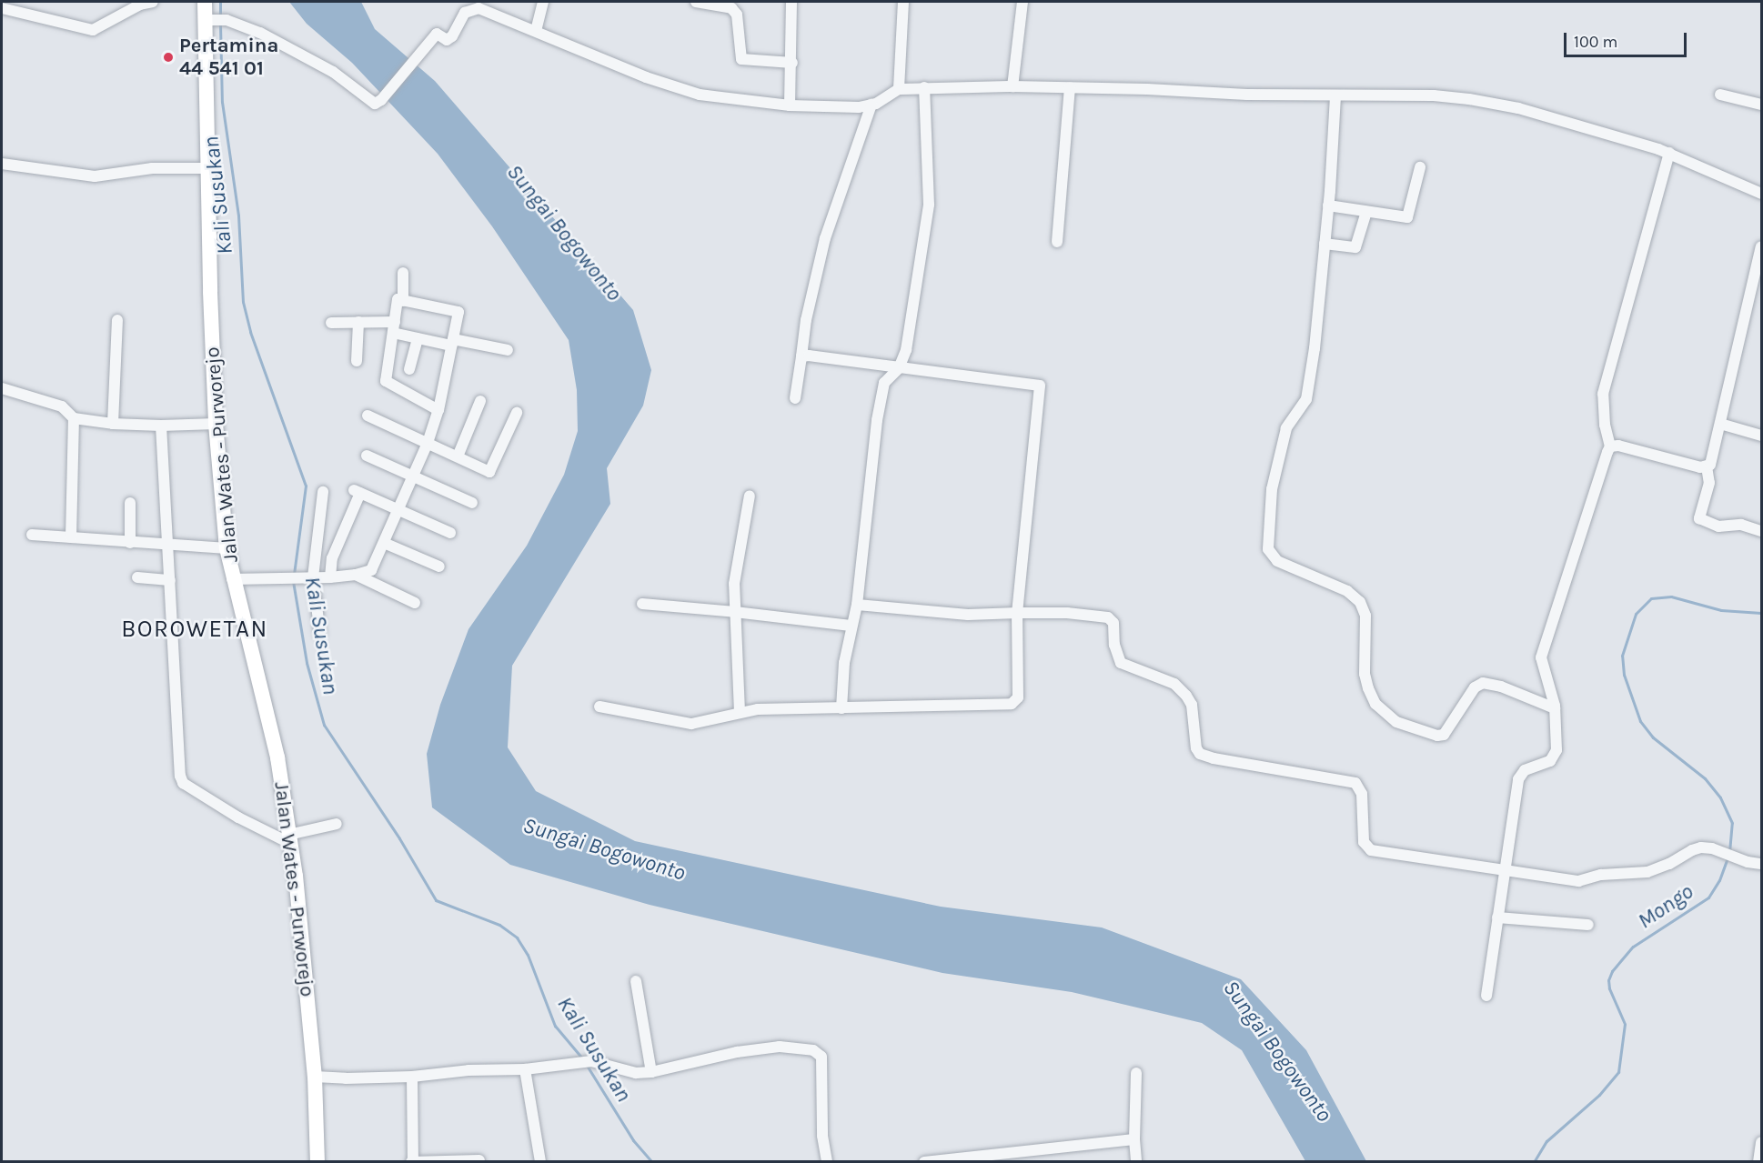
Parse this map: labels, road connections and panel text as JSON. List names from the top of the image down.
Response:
{
  "streets": {
    "highway": ["Jalan Wates - Purworejo"]
  },
  "districts": ["BOROWETAN"],
  "water": ["Kali Susukan", "Sungai Bogowonto", "Mongo"],
  "places": ["Pertamina 44 541 01"],
  "scale_bar": "100 m"
}
